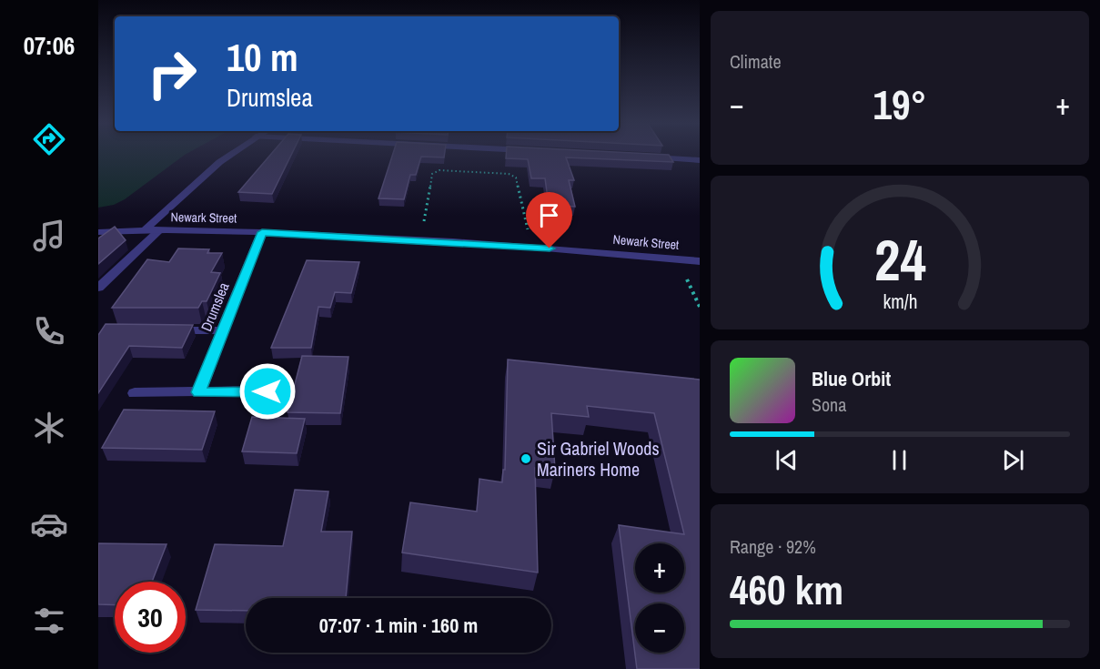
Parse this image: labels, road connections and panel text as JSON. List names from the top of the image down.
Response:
{
  "streets": {
    "street": ["Newark Street", "Drumslea"]
  },
  "crossings": [
    ["Newark Street", "Drumslea"]
  ],
  "places": ["Sir Gabriel Woods Mariners Home"],
  "page": {
    "tabs": "07:06",
    "tile": [
      "Climate",
      ["Range · 92%", "460 km"]
    ],
    "turn": ["10 m", "Drumslea"],
    "heat": ["−", "19°", "+"],
    "song": ["Blue Orbit", "Sona"],
    "map_buttons": ["+", "−"],
    "limit": "30",
    "trip": "07:07 · 1 min · 160 m",
    "gauge": ["24", "km/h"]
  }
}
